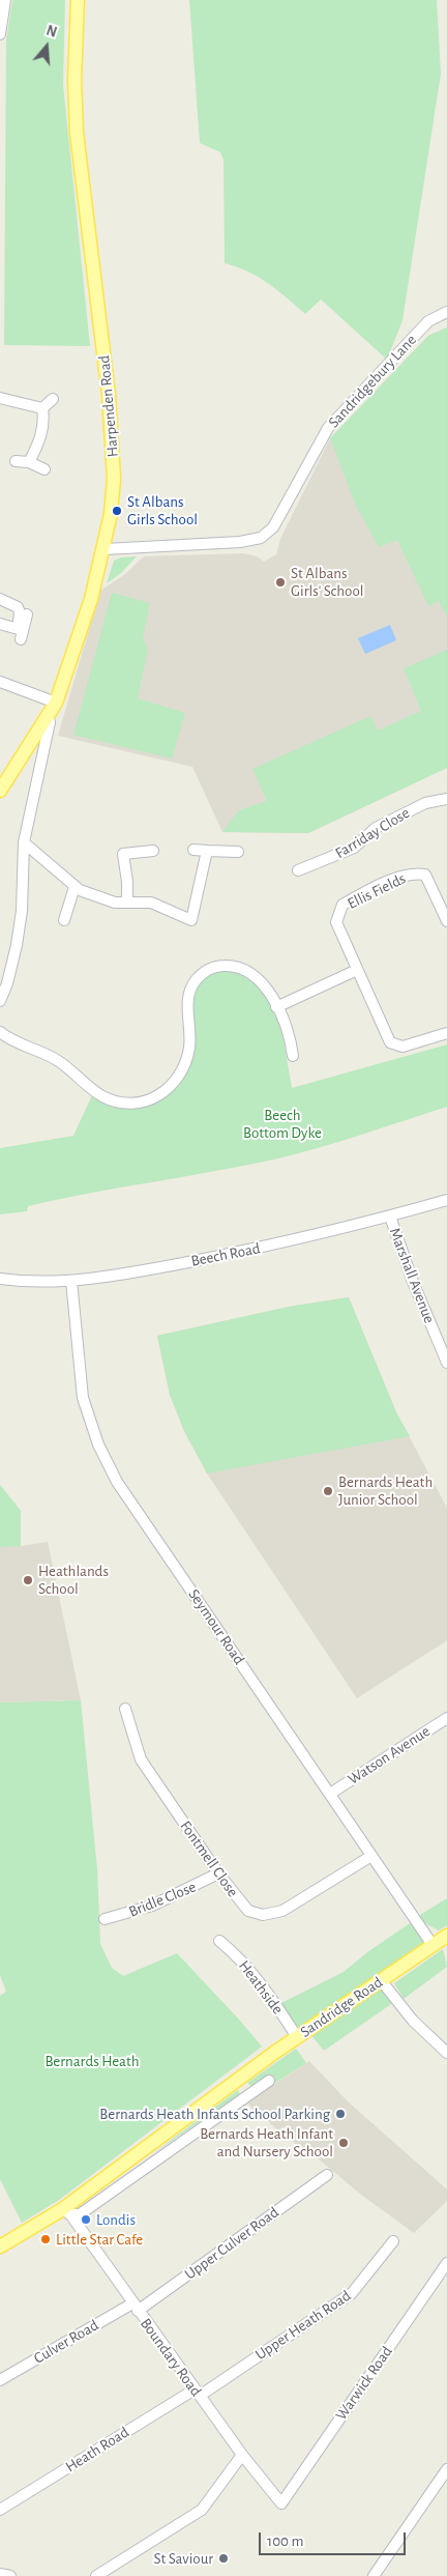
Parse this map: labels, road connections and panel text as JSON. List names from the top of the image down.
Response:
{
  "streets": {
    "main road": ["Harpenden Road", "Sandridge Road"],
    "street": [
      "Sandridgebury Lane",
      "Farriday Close",
      "Ellis Fields",
      "Beech Road",
      "Marshall Avenue",
      "Seymour Road",
      "Watson Avenue",
      "Fontmell Close",
      "Bridle Close",
      "Heathside",
      "Upper Culver Road",
      "Upper Heath Road",
      "Culver Road",
      "Boundary Road",
      "Warwick Road",
      "Heath Road"
    ]
  },
  "crossings": [
    ["Sandridgebury Lane", "Harpenden Road"],
    ["Beech Road", "Marshall Avenue"],
    ["Beech Road", "Seymour Road"],
    ["Seymour Road", "Watson Avenue"],
    ["Seymour Road", "Fontmell Close"],
    ["Seymour Road", "Sandridge Road"],
    ["Fontmell Close", "Bridle Close"],
    ["Heathside", "Sandridge Road"],
    ["Sandridge Road", "Boundary Road"],
    ["Upper Culver Road", "Culver Road"],
    ["Upper Culver Road", "Boundary Road"],
    ["Upper Heath Road", "Boundary Road"],
    ["Upper Heath Road", "Heath Road"],
    ["Culver Road", "Boundary Road"],
    ["Boundary Road", "Warwick Road"],
    ["Boundary Road", "Heath Road"]
  ],
  "parks": ["Beech Bottom Dyke", "Bernards Heath"],
  "places": [
    "St Albans Girls School",
    "St Albans Girls' School",
    "Bernards Heath Junior School",
    "Heathlands School",
    "Bernards Heath Infants School Parking",
    "Bernards Heath Infant and Nursery School",
    "Londis",
    "Little Star Cafe",
    "St Saviour"
  ],
  "scale_bar": "100 m",
  "north": "top"
}
